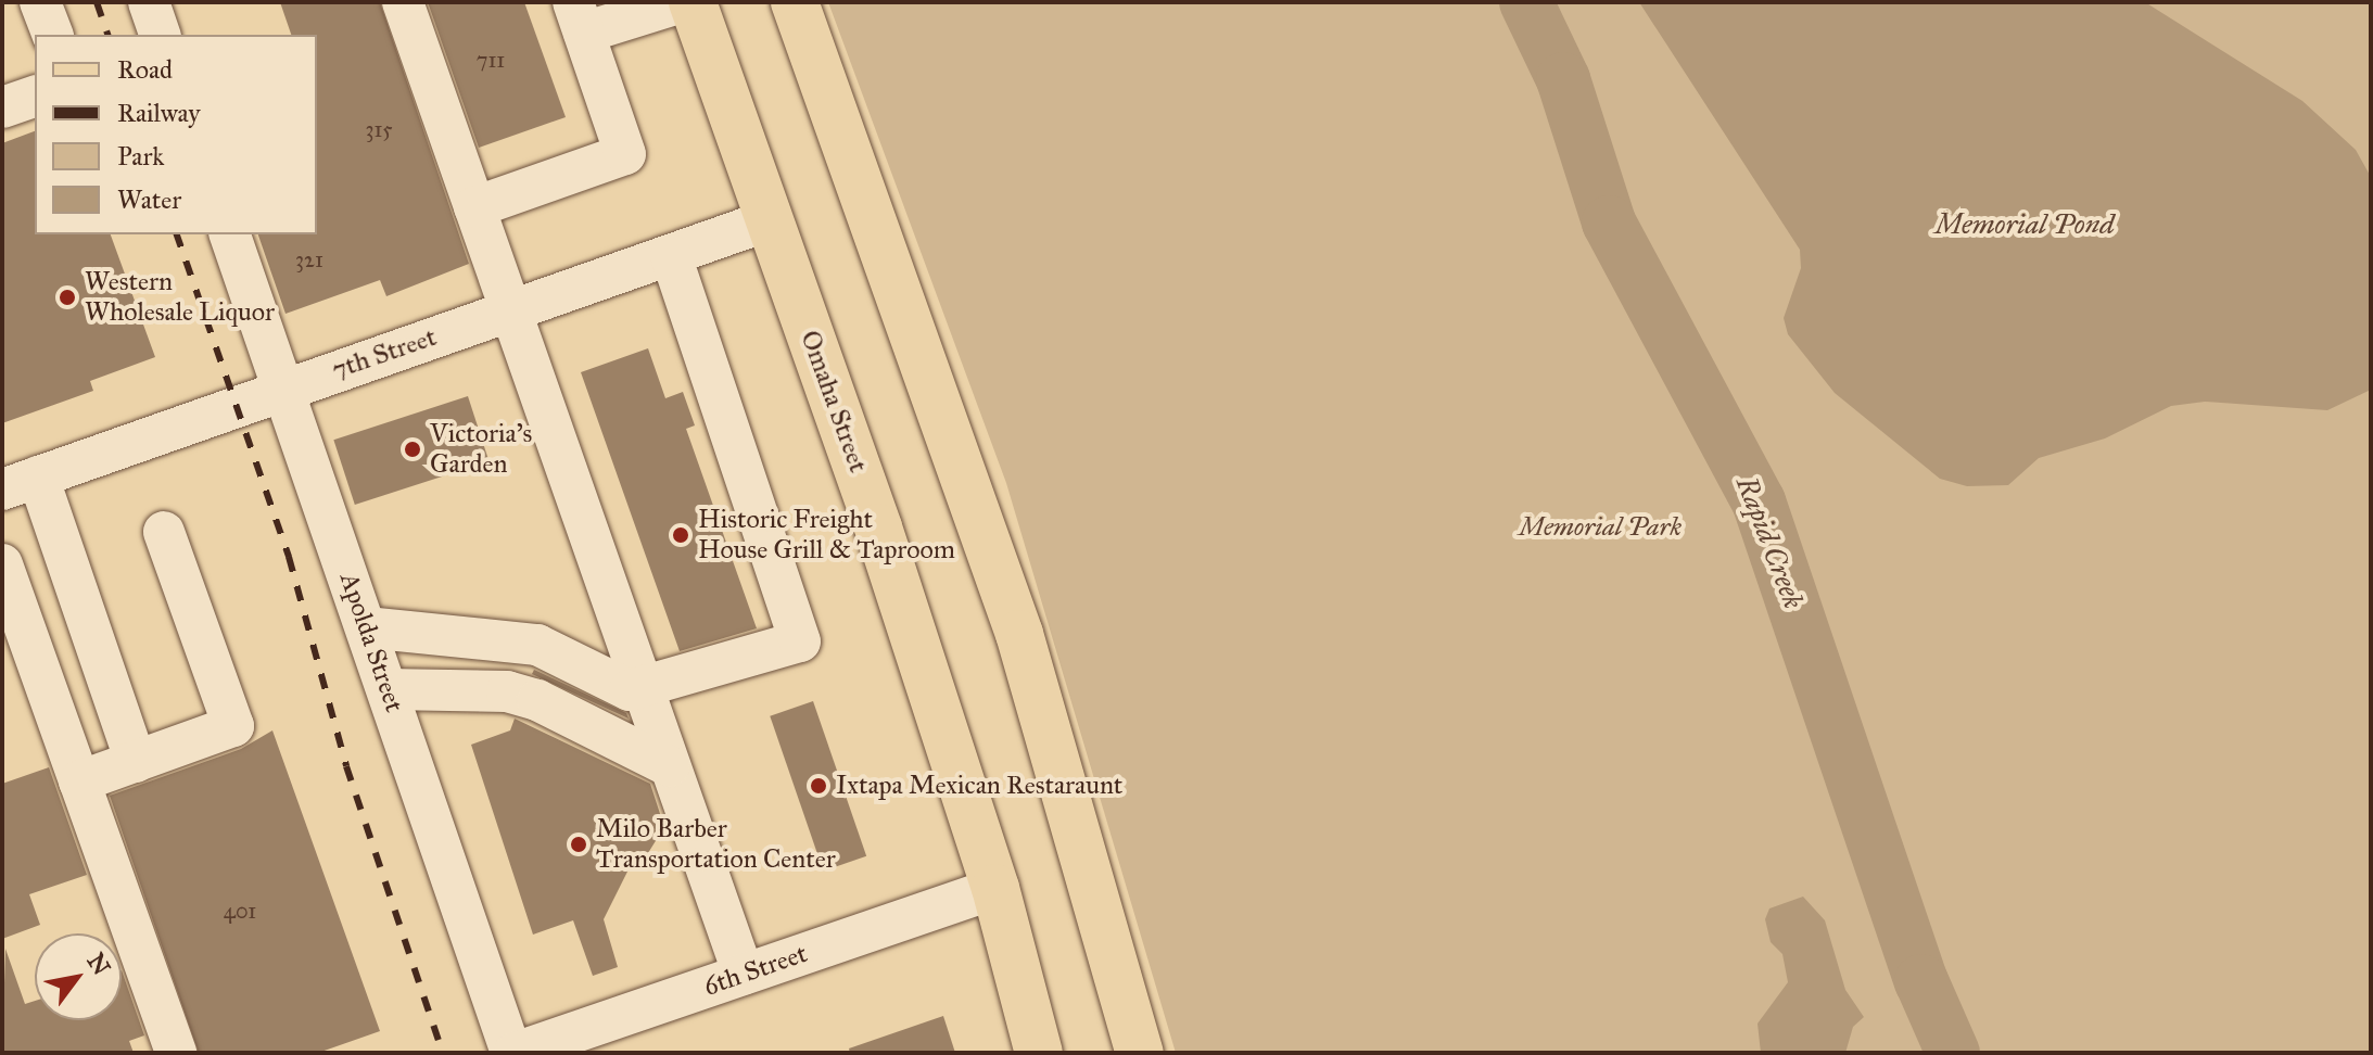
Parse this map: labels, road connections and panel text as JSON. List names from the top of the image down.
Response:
{
  "streets": {
    "main road": ["Omaha Street"],
    "street": ["7th Street", "Apolda Street", "6th Street"]
  },
  "crossings": [
    ["7th Street", "Omaha Street"],
    ["7th Street", "Apolda Street"],
    ["Omaha Street", "6th Street"],
    ["Apolda Street", "6th Street"]
  ],
  "water": ["Memorial Pond", "Rapid Creek"],
  "parks": ["Memorial Park"],
  "places": [
    "Western Wholesale Liquor",
    "Victoria's Garden",
    "Historic Freight House Grill & Taproom",
    "Ixtapa Mexican Restaraunt",
    "Milo Barber Transportation Center"
  ],
  "house_numbers": [
    "711",
    "315",
    "321",
    "401"
  ],
  "legend": [
    "Road",
    "Railway",
    "Park",
    "Water"
  ],
  "north": "top right"
}
